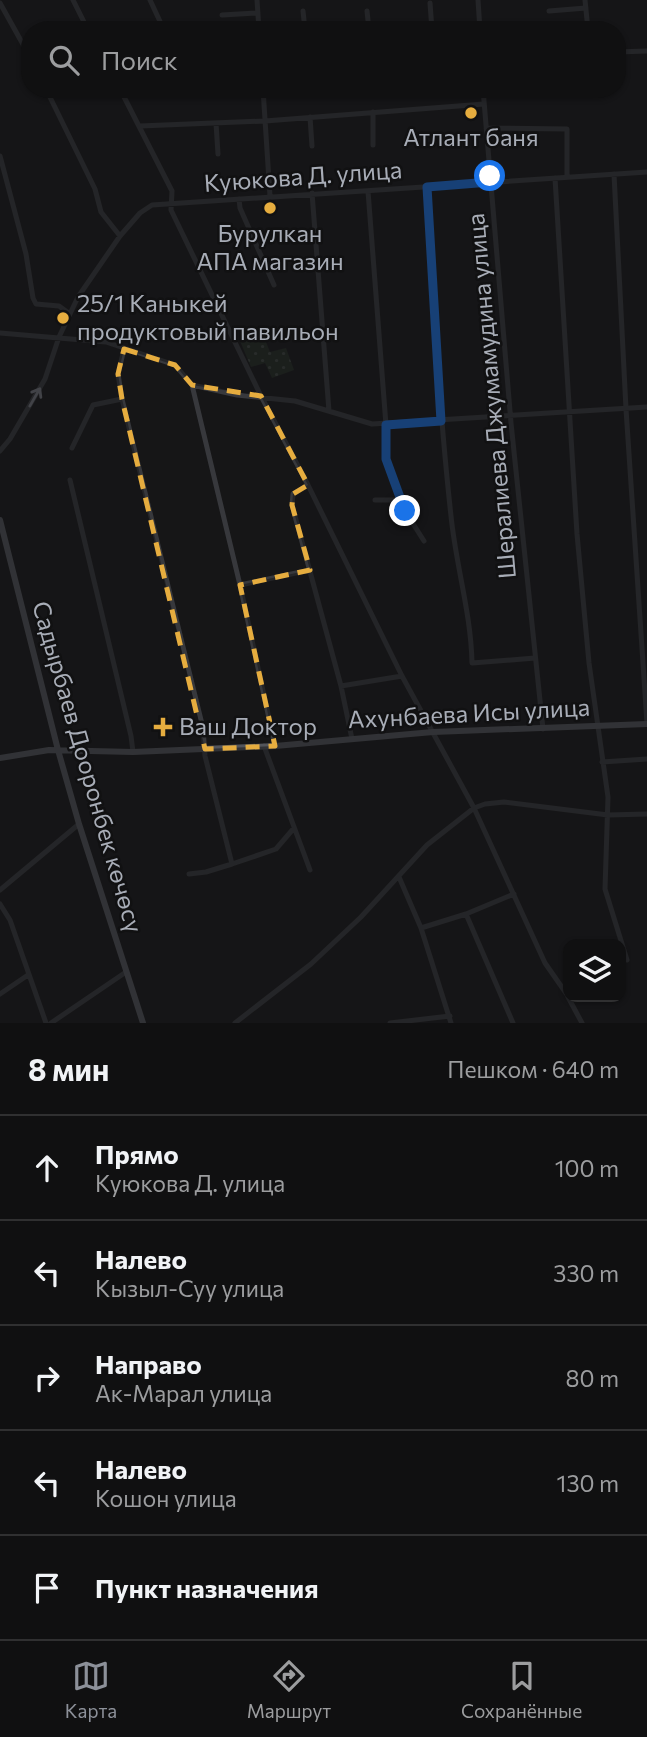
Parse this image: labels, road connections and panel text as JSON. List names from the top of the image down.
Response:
{
  "streets": {
    "main road": ["Ахунбаева Исы улица", "Садырбаев Дооронбек көчөсү"],
    "street": ["Куюкова Д. улица", "Шералиева Джумамудина улица"]
  },
  "crossings": [
    ["Куюкова Д. улица", "Шералиева Джумамудина улица"],
    ["Шералиева Джумамудина улица", "Ахунбаева Исы улица"],
    ["Ахунбаева Исы улица", "Садырбаев Дооронбек көчөсү"]
  ],
  "places": {
    "other": ["Атлант баня", "Бурулкан АПА магазин", "25/1 Каныкей продуктовый павильон"],
    "health": ["Ваш Доктор"]
  },
  "page": {
    "search": "Поиск",
    "heading": ["8 мин", "Пешком · 640 m"],
    "list": [
      ["Прямо", "Куюкова Д. улица", "100 m"],
      ["Налево", "Кызыл-Суу улица", "330 m"],
      ["Направо", "Ак-Марал улица", "80 m"],
      ["Налево", "Кошон улица", "130 m"],
      "Пункт назначения"
    ],
    "nav": ["Карта", "Маршрут", "Сохранённые"]
  }
}
